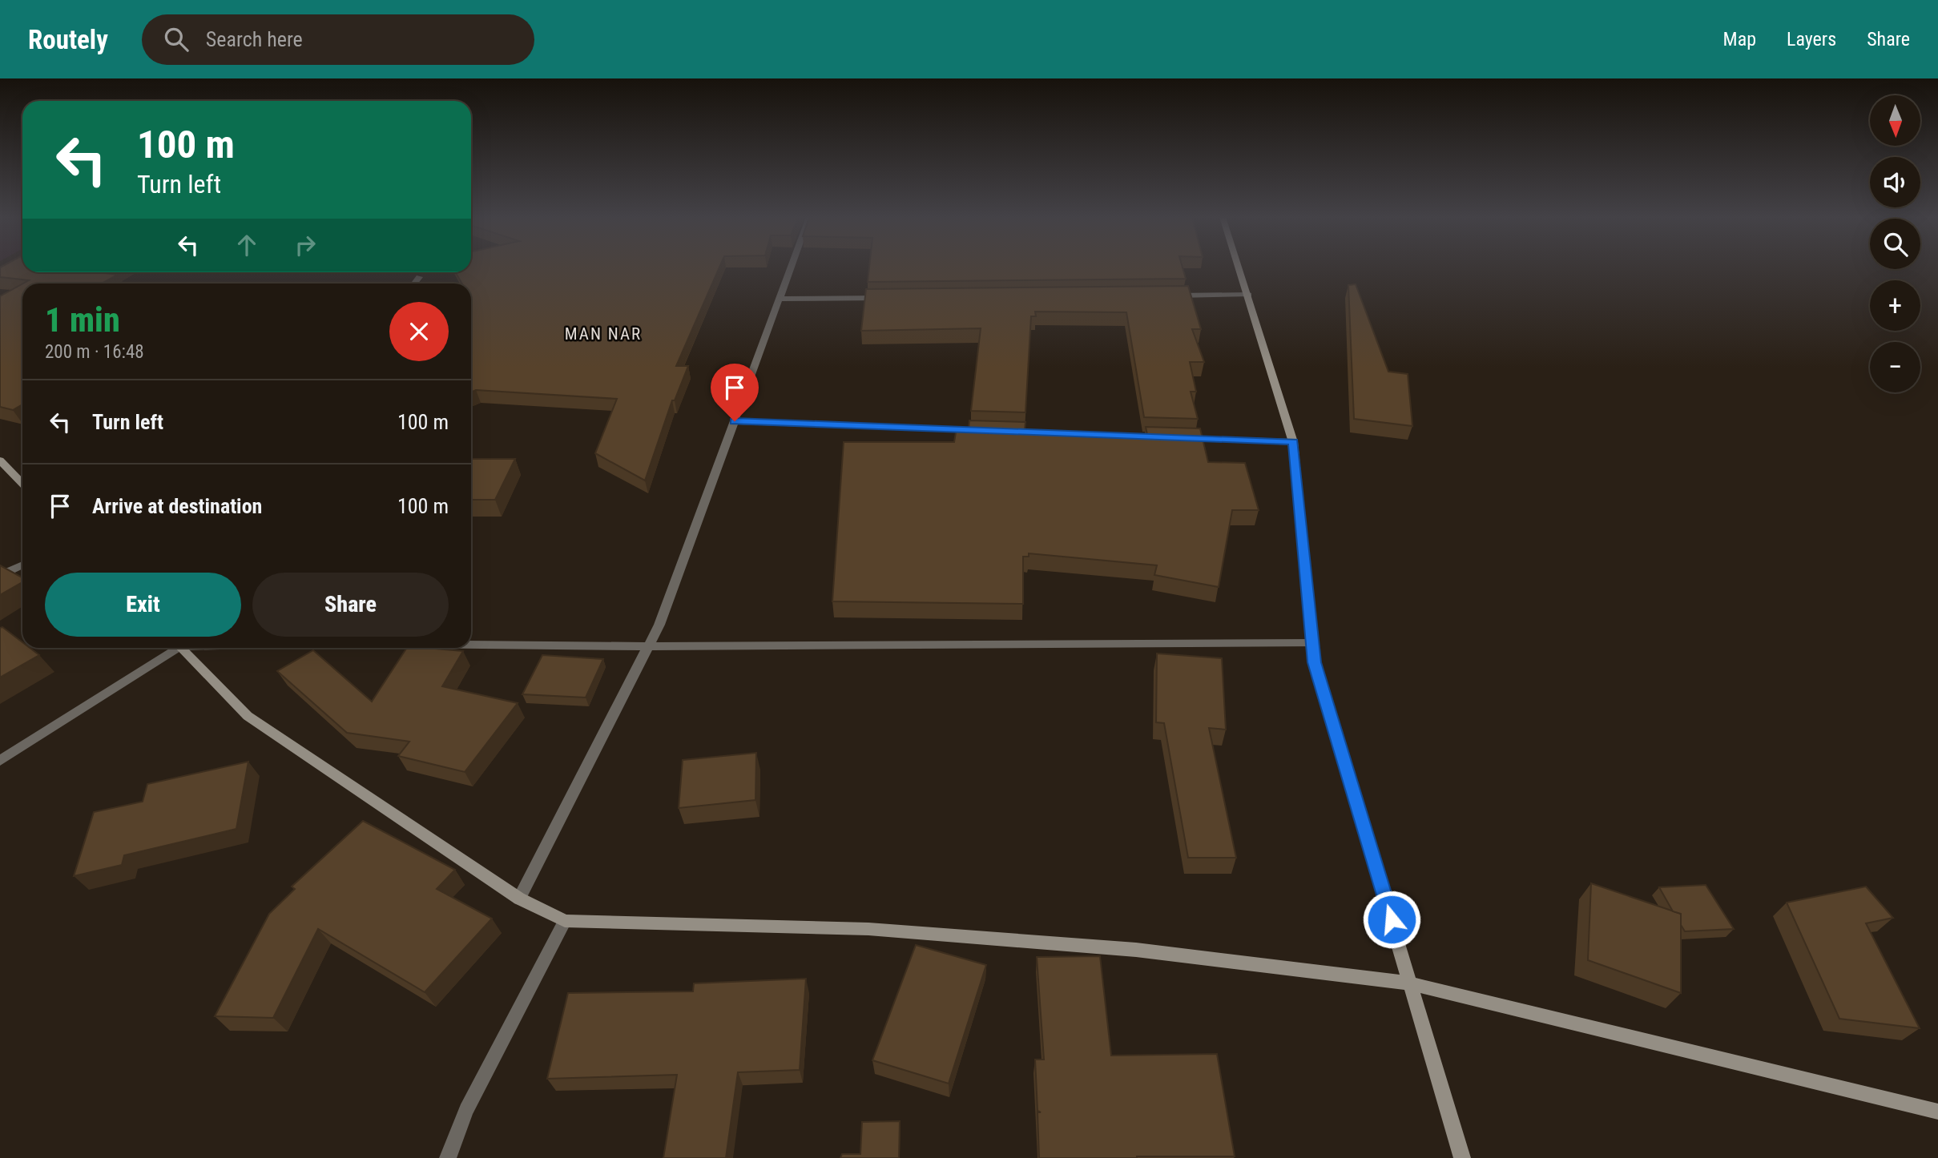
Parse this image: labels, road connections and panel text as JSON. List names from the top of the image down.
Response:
{
  "districts": ["MAN NAR"],
  "north": "bottom",
  "page": {
    "header": "Routely",
    "search": "Search here",
    "nav": ["Map", "Layers", "Share"],
    "map_buttons": ["+", "−"],
    "turn": ["100 m", "Turn left"],
    "heading": ["1 min", "200 m · 16:48"],
    "list": [
      {
        "name": "Turn left",
        "value": "100 m"
      },
      {
        "name": "Arrive at destination",
        "value": "100 m"
      }
    ],
    "buttons": ["Exit", "Share"]
  }
}
